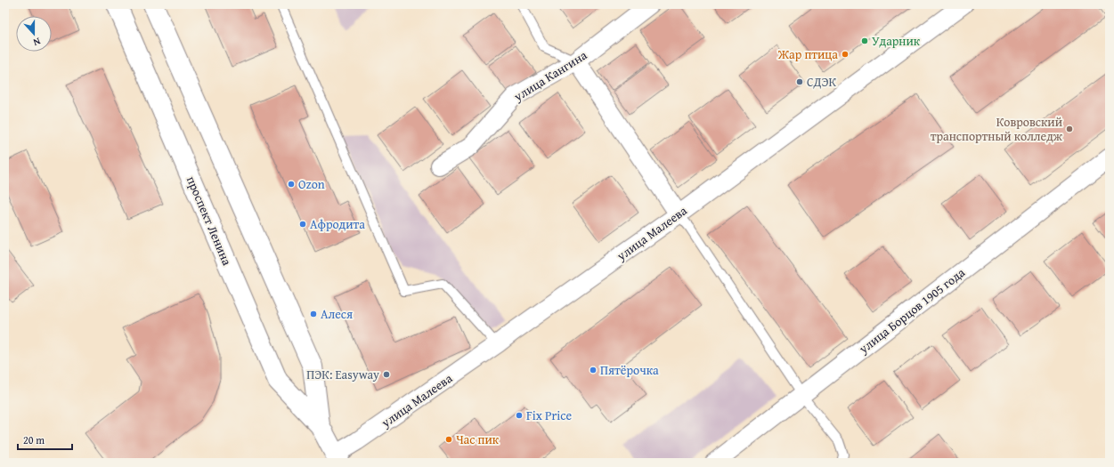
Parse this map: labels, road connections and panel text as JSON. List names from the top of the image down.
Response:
{
  "streets": {
    "main road": ["проспект Ленина"],
    "street": ["улица Кангина", "улица Малеева", "улица Борцов 1905 года"]
  },
  "crossings": [
    ["проспект Ленина", "улица Малеева"]
  ],
  "places": [
    "Ударник",
    "Жар птица",
    "СДЭК",
    "Ковровский транспортный колледж",
    "Ozon",
    "Афродита",
    "Алеся",
    "Пятёрочка",
    "ПЭК: Easyway",
    "Fix Price",
    "Час пик"
  ],
  "scale_bar": "20 m",
  "north": "bottom"
}
